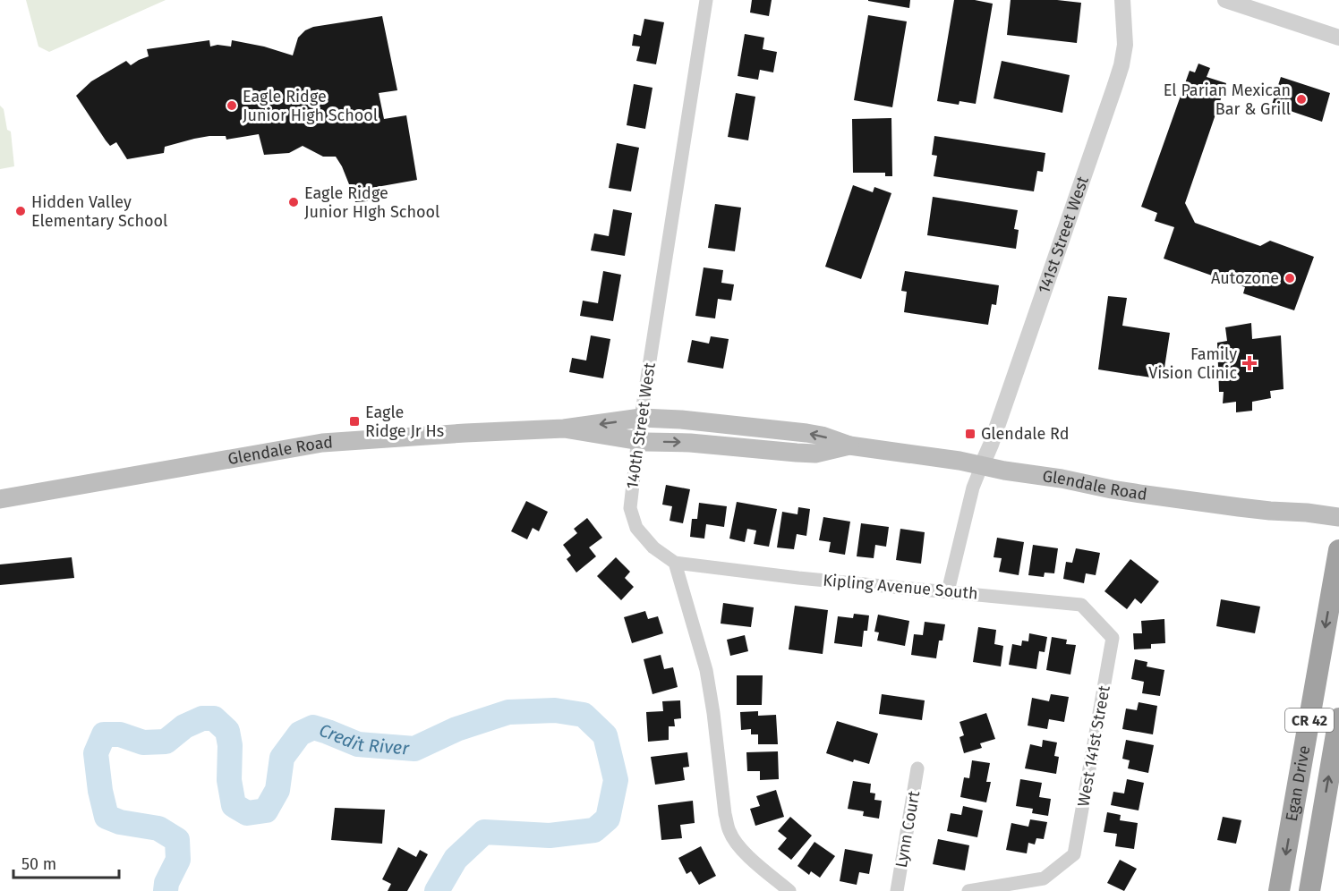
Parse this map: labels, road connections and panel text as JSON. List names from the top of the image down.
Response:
{
  "streets": {
    "highway": ["CR 42", "Egan Drive"],
    "main road": ["Glendale Road"],
    "street": [
      "141st Street West",
      "140th Street West",
      "Kipling Avenue South",
      "West 141st Street",
      "Lynn Court"
    ]
  },
  "crossings": [
    ["141st Street West", "Glendale Road"],
    ["140th Street West", "Glendale Road"],
    ["140th Street West", "Kipling Avenue South"],
    ["Kipling Avenue South", "West 141st Street"]
  ],
  "water": ["Credit River"],
  "places": {
    "other": [
      "El Parian Mexican Bar & Grill",
      "Eagle Ridge Junior High School",
      "Eagle Ridge Junior HIgh School",
      "Hidden Valley Elementary School",
      "Autozone"
    ],
    "health": ["Family Vision Clinic"],
    "transit": ["Eagle Ridge Jr Hs", "Glendale Rd"]
  },
  "scale_bar": "50 m"
}
